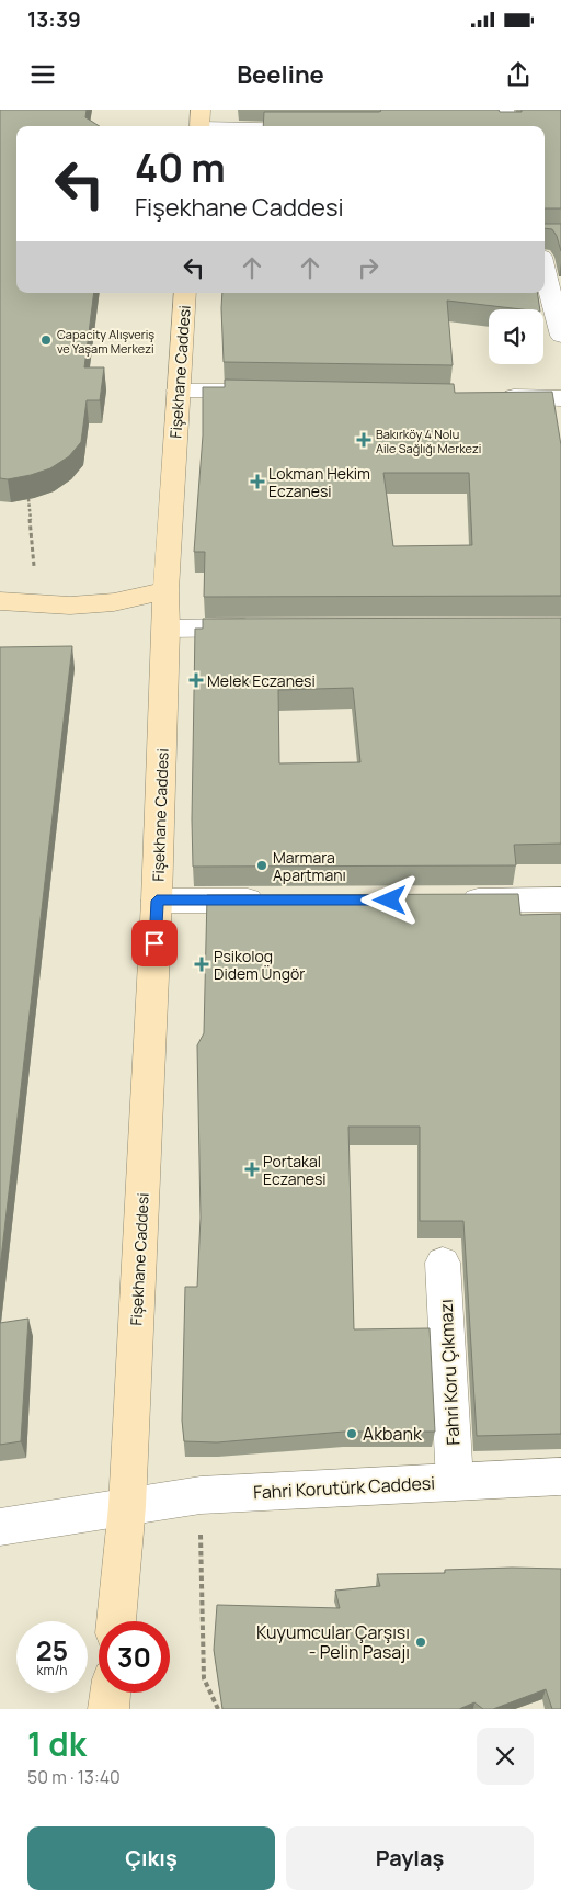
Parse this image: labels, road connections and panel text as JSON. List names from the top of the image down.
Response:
{
  "streets": {
    "main road": ["Fişekhane Caddesi"],
    "street": ["Fahri Koru Çıkmazı", "Fahri Korutürk Caddesi"]
  },
  "crossings": [
    ["Fişekhane Caddesi", "Fahri Korutürk Caddesi"],
    ["Fahri Koru Çıkmazı", "Fahri Korutürk Caddesi"]
  ],
  "places": {
    "other": [
      "Capacity Alışveriş ve Yaşam Merkezi",
      "Marmara Apartmanı",
      "Akbank",
      "Kuyumcular Çarşısı - Pelin Pasajı"
    ],
    "health": [
      "Bakırköy 4 Nolu Aile Sağlığı Merkezi",
      "Lokman Hekim Eczanesi",
      "Melek Eczanesi",
      "Psikolog Didem Üngör",
      "Portakal Eczanesi"
    ]
  },
  "page": {
    "status": "13:39",
    "header": "Beeline",
    "turn": ["40 m", "Fişekhane Caddesi"],
    "speed": "25 km/h",
    "limit": "30",
    "heading": ["1 dk", "50 m · 13:40"],
    "buttons": ["Çıkış", "Paylaş"]
  }
}
